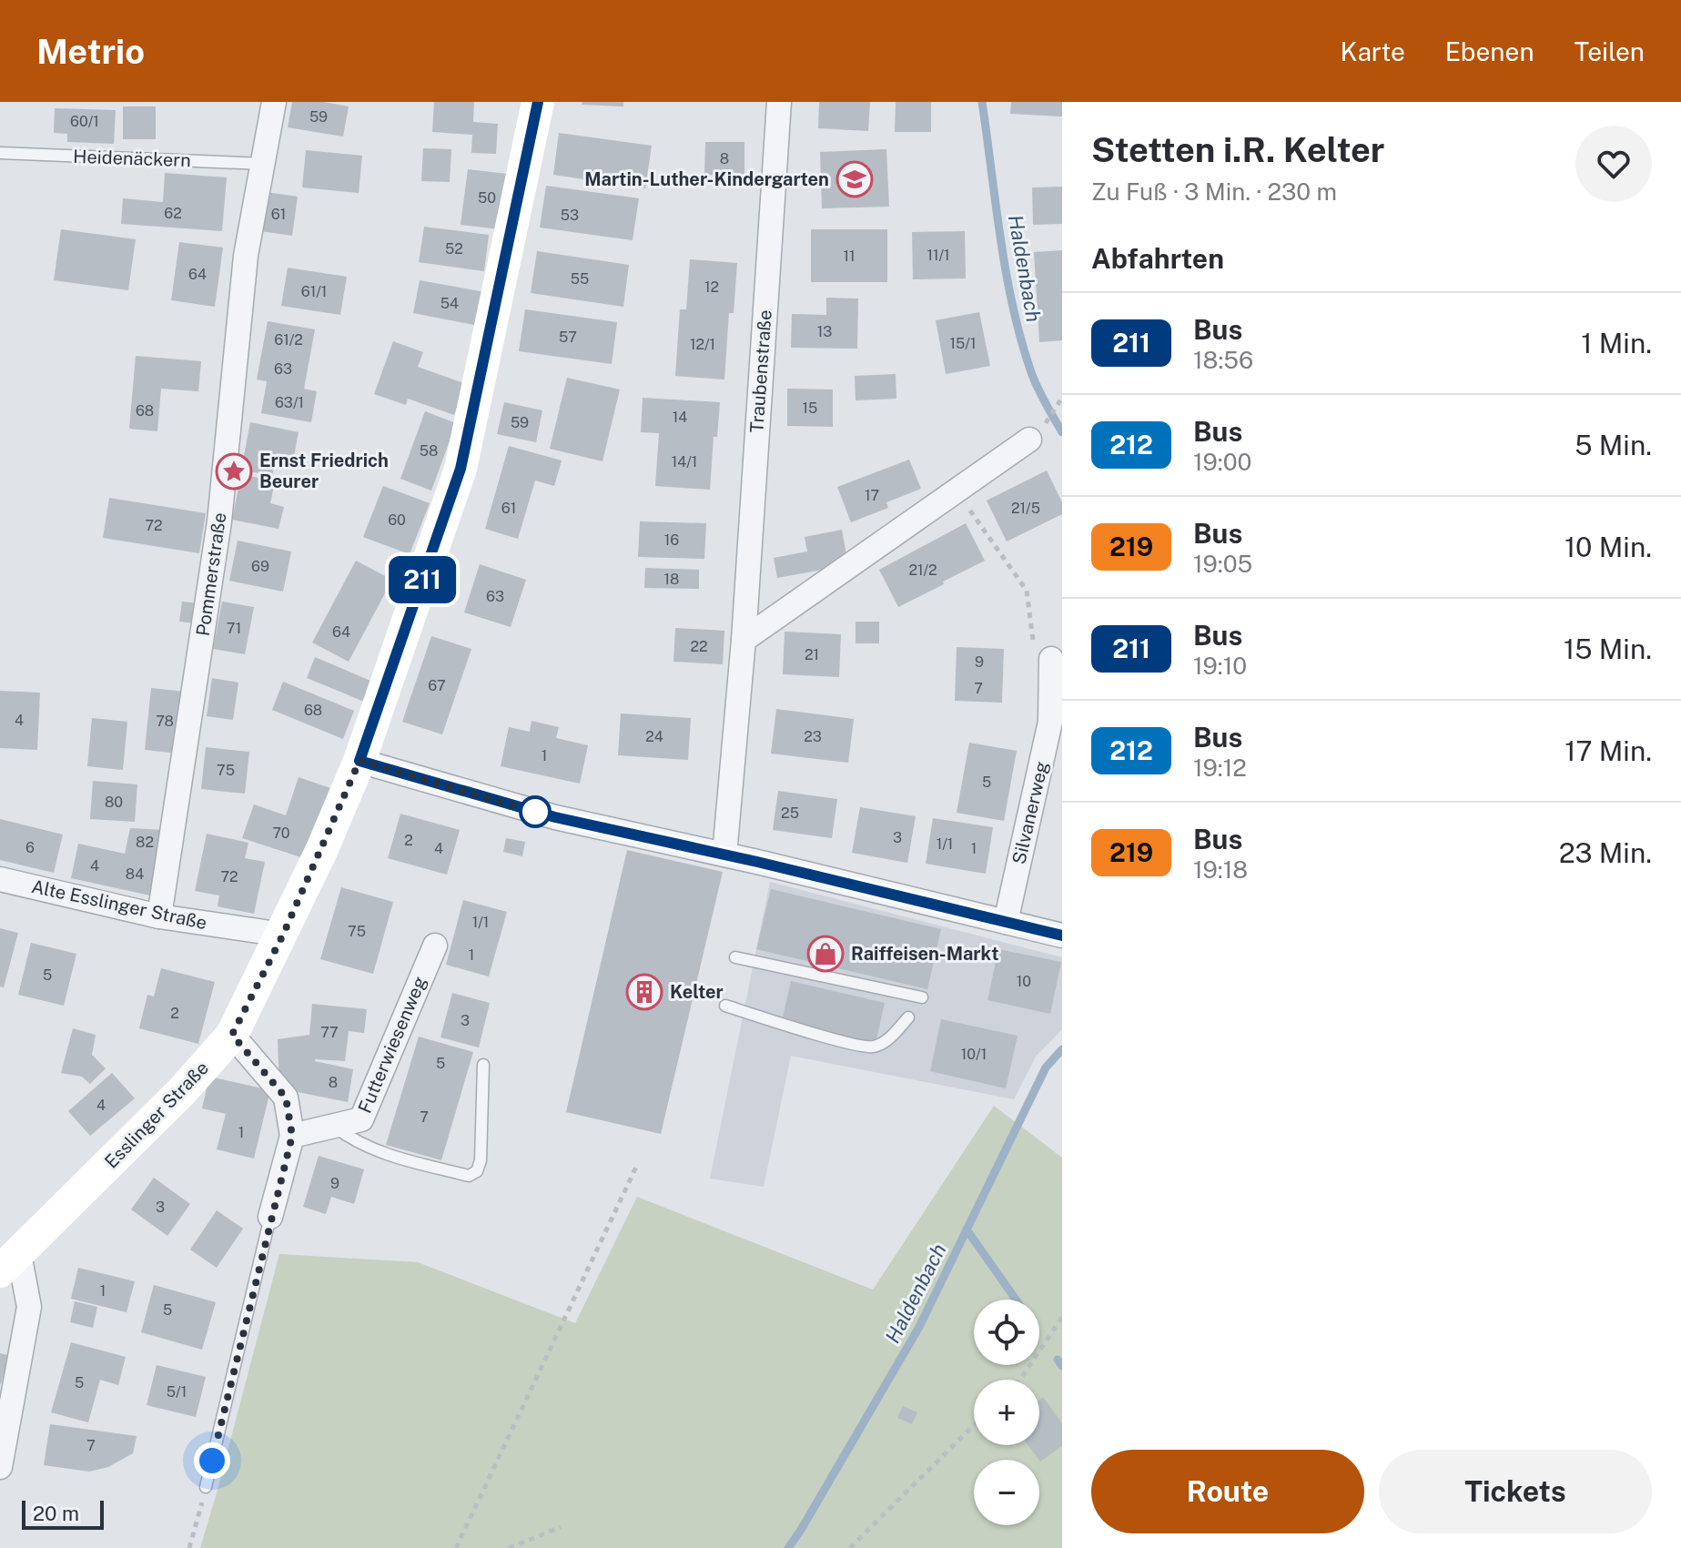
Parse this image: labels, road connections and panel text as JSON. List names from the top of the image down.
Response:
{
  "streets": {
    "main road": ["Esslinger Straße"],
    "street": [
      "Traubenstraße",
      "Pommerstraße",
      "Silvanerweg",
      "Alte Esslinger Straße",
      "Futterwiesenweg"
    ],
    "lane": ["Heidenäckern"]
  },
  "crossings": [
    ["Heidenäckern", "Pommerstraße"],
    ["Pommerstraße", "Alte Esslinger Straße"],
    ["Alte Esslinger Straße", "Esslinger Straße"]
  ],
  "water": ["Haldenbach"],
  "places": {
    "school or university": ["Martin-Luther-Kindergarten"],
    "place": ["Ernst Friedrich Beurer"],
    "shop": ["Raiffeisen-Markt"],
    "building": ["Kelter"]
  },
  "lines": ["bus line 211"],
  "house_numbers": [
    "59",
    "60/1",
    "8",
    "50",
    "62",
    "61",
    "53",
    "52",
    "11/1",
    "11",
    "64",
    "55",
    "12",
    "61/1",
    "54",
    "13",
    "57",
    "61/2",
    "15/1",
    "12/1",
    "63",
    "63/1",
    "15",
    "68",
    "14",
    "59",
    "58",
    "14/1",
    "17",
    "61",
    "21/5",
    "60",
    "72",
    "16",
    "69",
    "21/2",
    "18",
    "63",
    "71",
    "64",
    "22",
    "21",
    "9",
    "67",
    "7",
    "68",
    "4",
    "78",
    "24",
    "23",
    "1",
    "75",
    "5",
    "80",
    "25",
    "70",
    "3",
    "2",
    "82",
    "1/1",
    "6",
    "4",
    "1",
    "4",
    "84",
    "72",
    "1/1",
    "75",
    "1",
    "5",
    "10",
    "2",
    "3",
    "77",
    "10/1",
    "5",
    "8",
    "4",
    "7",
    "1",
    "9",
    "3",
    "1",
    "5",
    "5",
    "5/1",
    "7"
  ],
  "scale_bar": "20 m",
  "page": {
    "header": "Metrio",
    "nav": ["Karte", "Ebenen", "Teilen"],
    "on_map": "211",
    "heading": [
      ["Stetten i.R. Kelter", "Zu Fuß · 3 Min. · 230 m"],
      "Abfahrten"
    ],
    "list": [
      {
        "mark": "211",
        "name": "Bus",
        "note": "18:56",
        "value": "1 Min."
      },
      {
        "mark": "212",
        "name": "Bus",
        "note": "19:00",
        "value": "5 Min."
      },
      {
        "mark": "219",
        "name": "Bus",
        "note": "19:05",
        "value": "10 Min."
      },
      {
        "mark": "211",
        "name": "Bus",
        "note": "19:10",
        "value": "15 Min."
      },
      {
        "mark": "212",
        "name": "Bus",
        "note": "19:12",
        "value": "17 Min."
      },
      {
        "mark": "219",
        "name": "Bus",
        "note": "19:18",
        "value": "23 Min."
      }
    ],
    "map_buttons": ["+", "−"],
    "buttons": ["Route", "Tickets"],
    "scale": "20 m"
  }
}
